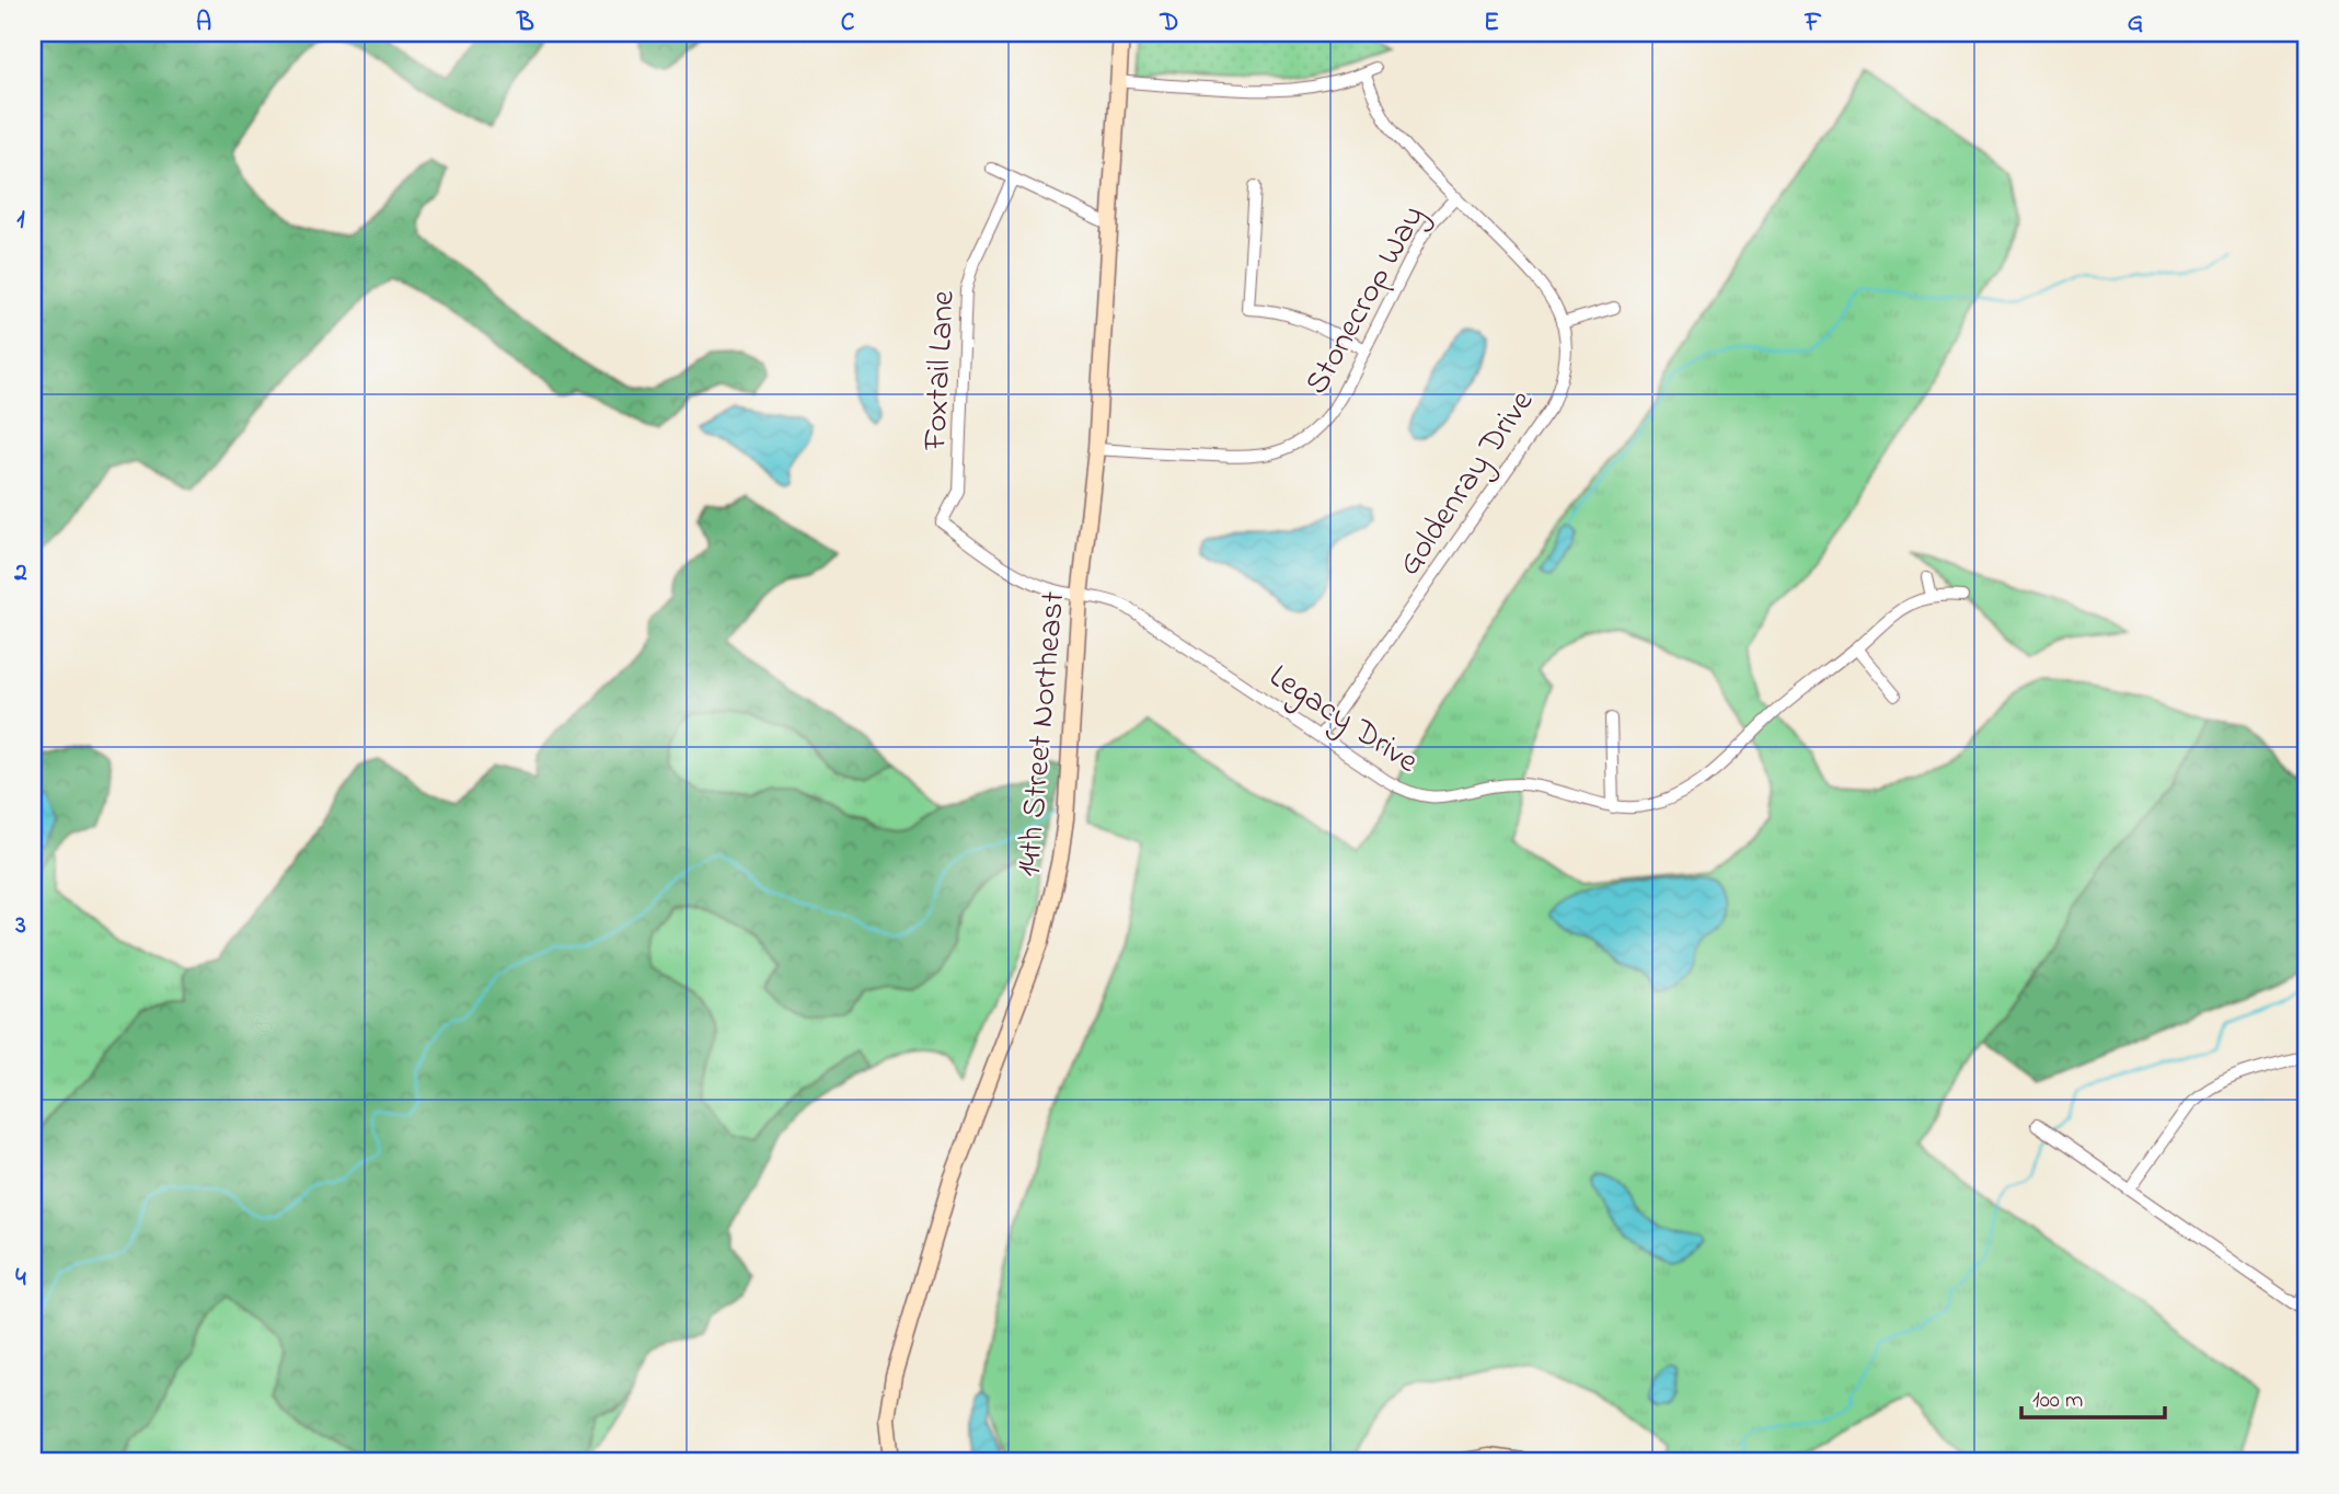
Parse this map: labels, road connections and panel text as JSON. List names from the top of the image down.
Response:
{
  "streets": {
    "street": [
      "Stonecrop Way",
      "Foxtail Lane",
      "Goldenray Drive",
      "Legacy Drive",
      "14th Street Northeast"
    ]
  },
  "crossings": [
    ["Stonecrop Way", "Goldenray Drive"],
    ["Stonecrop Way", "14th Street Northeast"],
    ["Foxtail Lane", "Legacy Drive"],
    ["Goldenray Drive", "Legacy Drive"],
    ["Goldenray Drive", "14th Street Northeast"],
    ["Legacy Drive", "14th Street Northeast"]
  ],
  "scale_bar": "100 m",
  "grid": {
    "columns": [
      "A",
      "B",
      "C",
      "D",
      "E",
      "F",
      "G"
    ],
    "rows": [
      "1",
      "2",
      "3",
      "4"
    ]
  }
}
